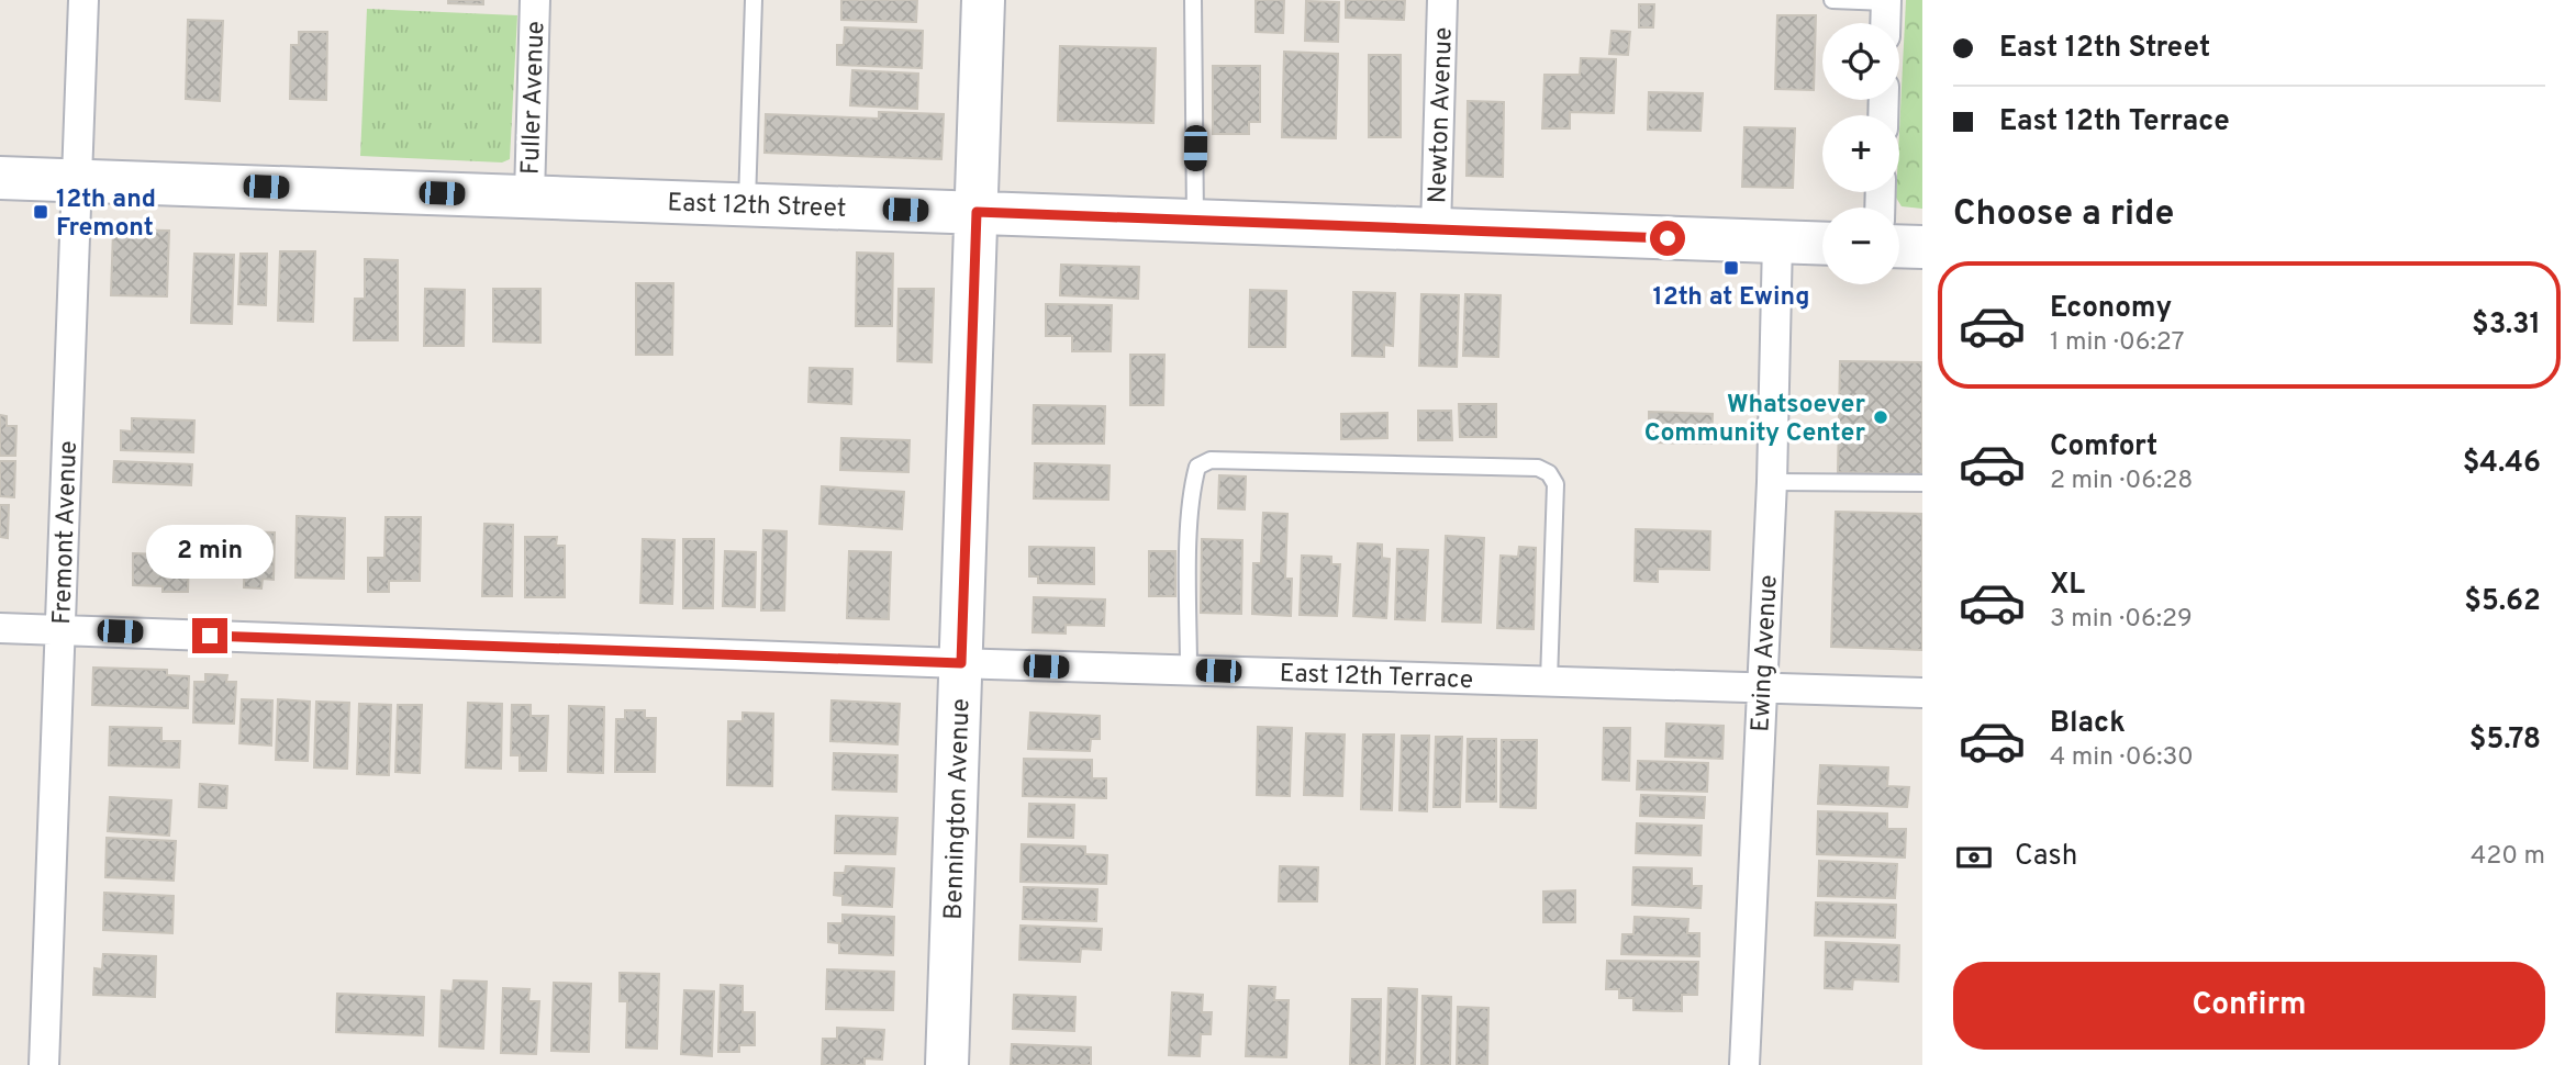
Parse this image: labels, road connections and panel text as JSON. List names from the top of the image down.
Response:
{
  "streets": {
    "street": [
      "Fuller Avenue",
      "Newton Avenue",
      "East 12th Street",
      "Fremont Avenue",
      "Ewing Avenue",
      "East 12th Terrace",
      "Bennington Avenue"
    ]
  },
  "crossings": [
    ["Fuller Avenue", "East 12th Street"],
    ["Newton Avenue", "East 12th Street"],
    ["East 12th Street", "Fremont Avenue"],
    ["East 12th Street", "Ewing Avenue"],
    ["East 12th Street", "Bennington Avenue"],
    ["Fremont Avenue", "East 12th Terrace"],
    ["Ewing Avenue", "East 12th Terrace"],
    ["East 12th Terrace", "Bennington Avenue"]
  ],
  "places": {
    "transit": ["12th and Fremont", "12th at Ewing"],
    "other": ["Whatsoever Community Center"]
  },
  "page": {
    "banner": ["East 12th Street", "East 12th Terrace"],
    "map_buttons": ["+", "−"],
    "heading": "Choose a ride",
    "list": [
      {
        "name": "Economy",
        "note": "1 min · 06:27",
        "value": "$3.31"
      },
      {
        "name": "Comfort",
        "note": "2 min · 06:28",
        "value": "$4.46"
      },
      {
        "name": "XL",
        "note": "3 min · 06:29",
        "value": "$5.62"
      },
      {
        "name": "Black",
        "note": "4 min · 06:30",
        "value": "$5.78"
      }
    ],
    "bubble": "2 min",
    "pay": ["Cash", "420 m"],
    "buttons": "Confirm"
  }
}
